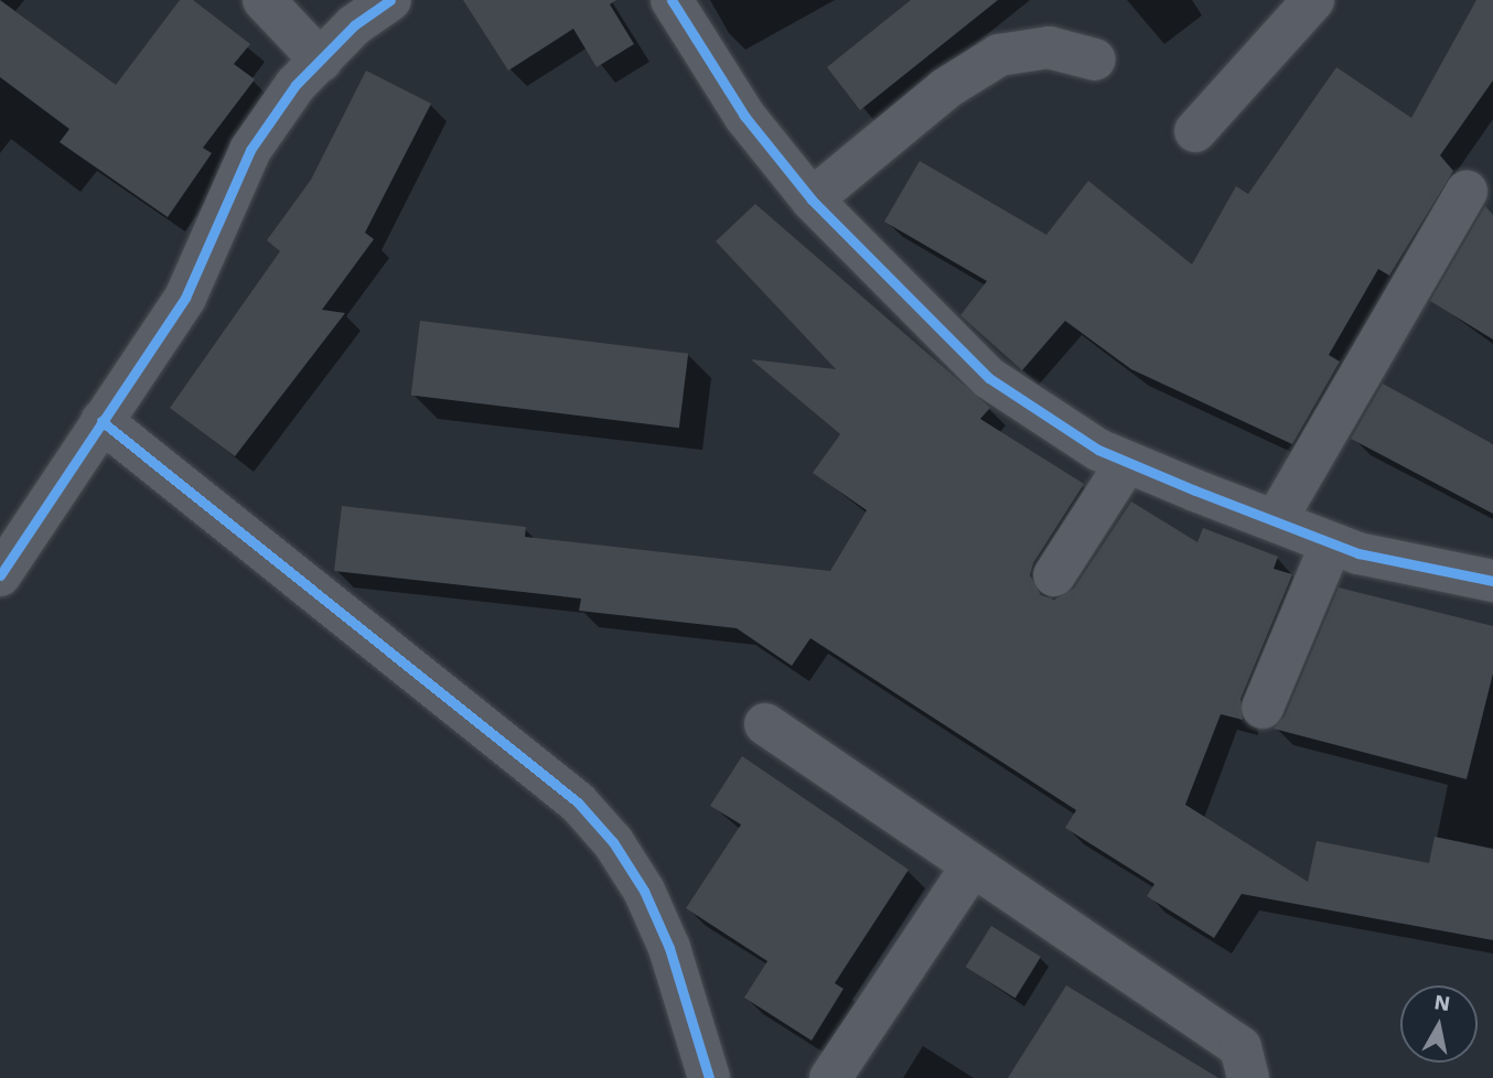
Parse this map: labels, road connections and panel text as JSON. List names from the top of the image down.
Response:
{
  "north": "top"
}
